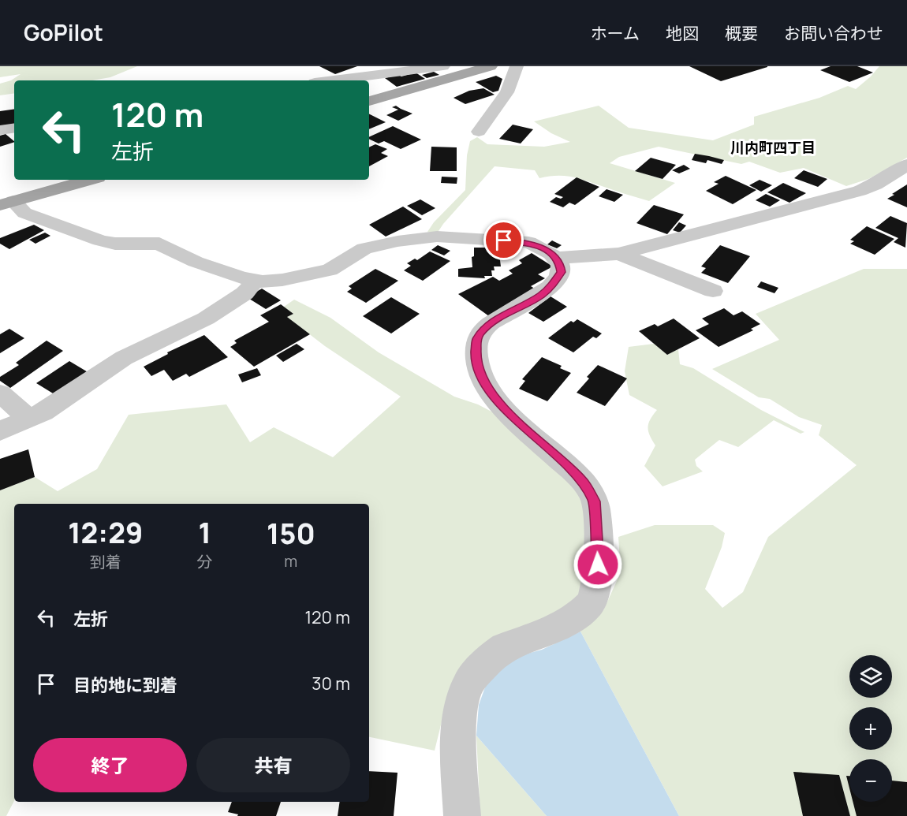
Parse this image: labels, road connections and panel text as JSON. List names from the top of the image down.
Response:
{
  "districts": ["川内町四丁目"],
  "page": {
    "header": "GoPilot",
    "nav": [
      "ホーム",
      "地図",
      "概要",
      "お問い合わせ"
    ],
    "turn": ["120 m", "左折"],
    "eta": [
      "12:29",
      "到着",
      "1",
      "分",
      "150",
      "m"
    ],
    "list": [
      {
        "name": "左折",
        "value": "120 m"
      },
      {
        "name": "目的地に到着",
        "value": "30 m"
      }
    ],
    "map_buttons": ["+", "−"],
    "buttons": ["終了", "共有"]
  }
}
